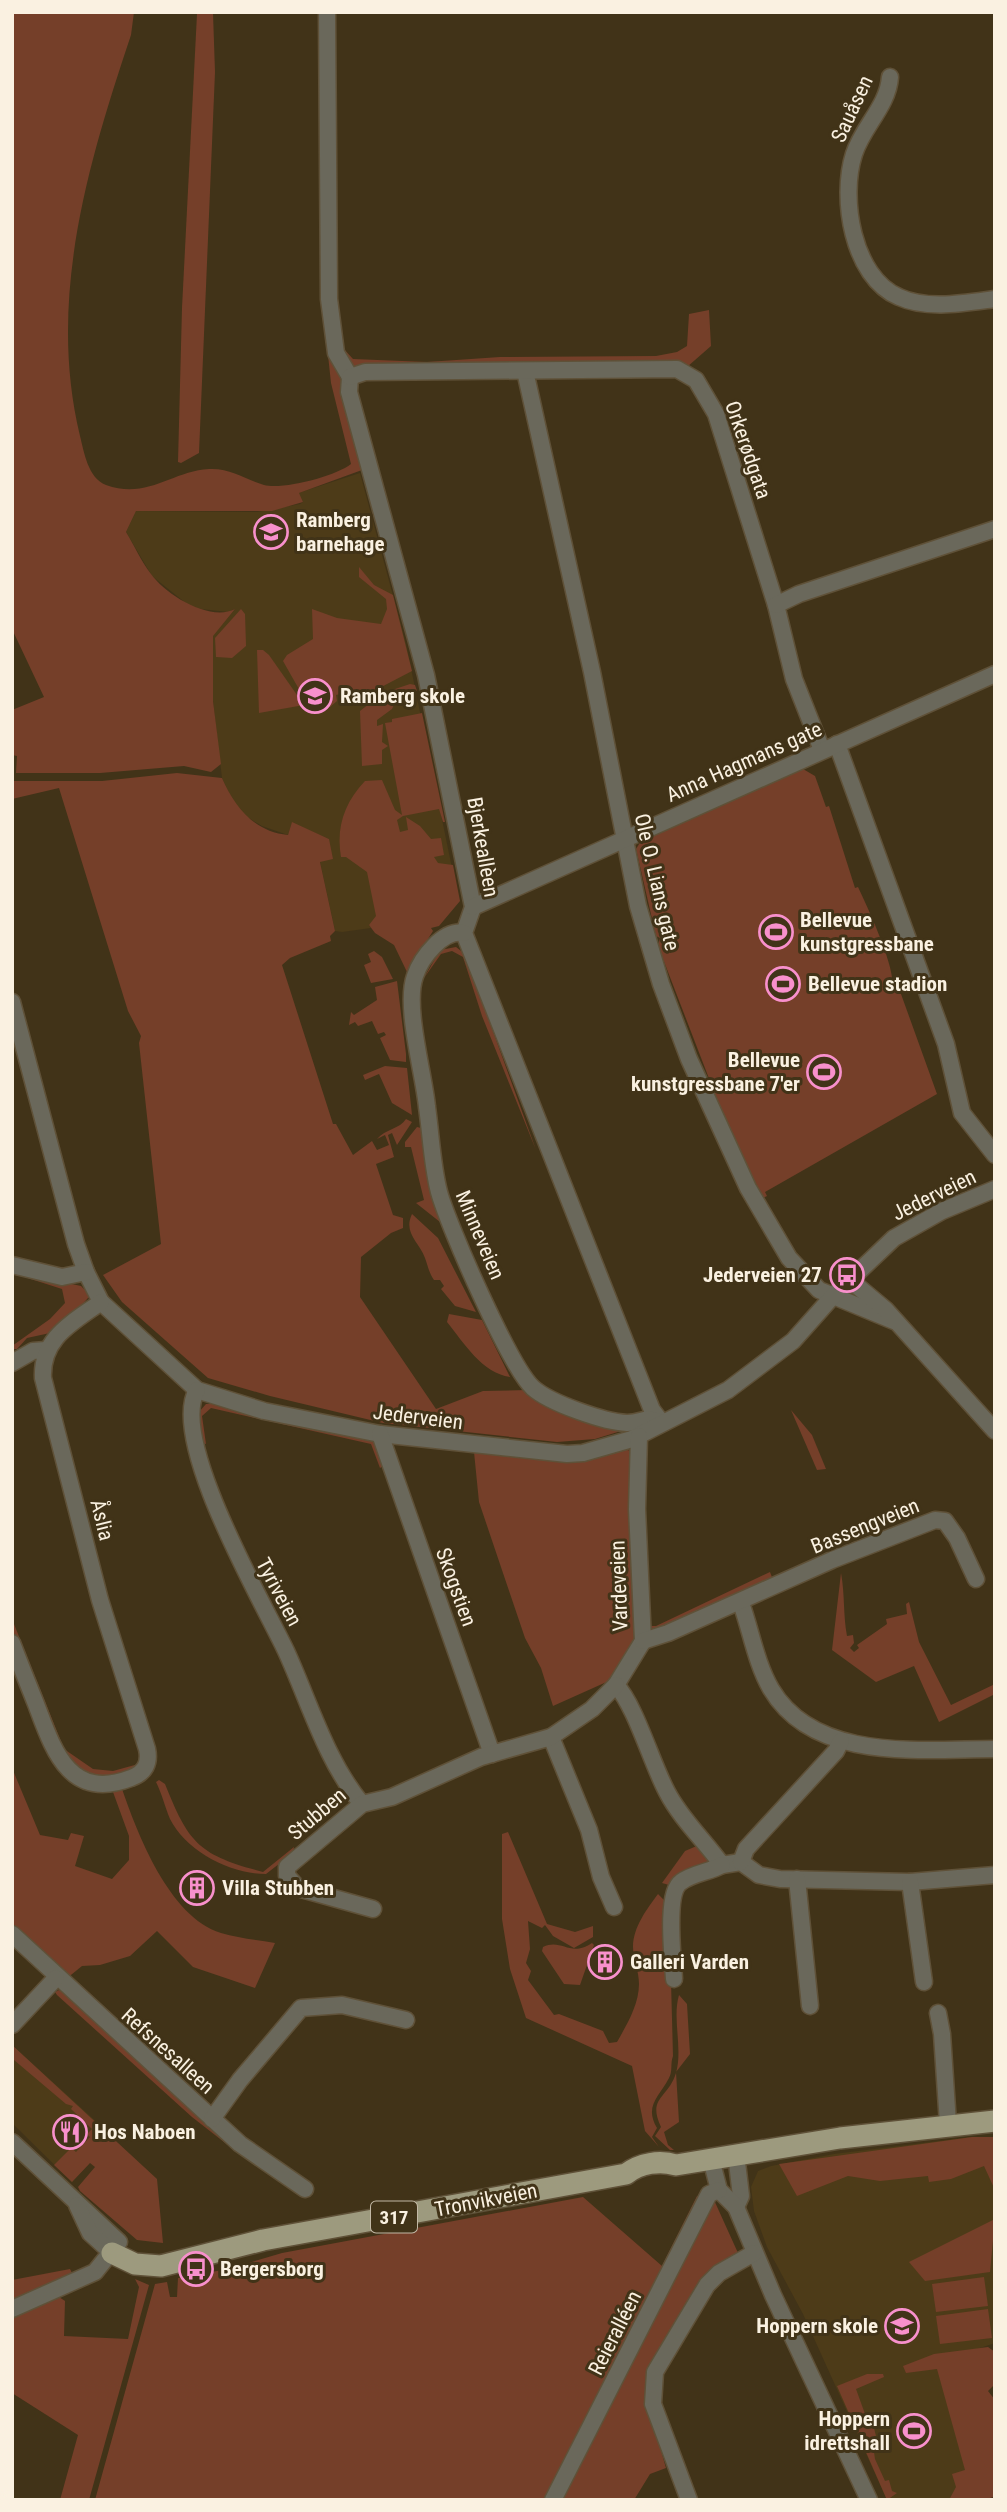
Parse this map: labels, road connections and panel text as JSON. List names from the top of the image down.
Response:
{
  "streets": {
    "main road": ["Tronvikveien", "317"],
    "street": [
      "Sauåsen",
      "Orkerødgata",
      "Anna Hagmans gate",
      "Bjerkeallèen",
      "Ole O. Lians gate",
      "Jederveien",
      "Minneveien",
      "Åslia",
      "Bassengveien",
      "Vardeveien",
      "Skogstien",
      "Tyriveien",
      "Stubben",
      "Refsnesalleen",
      "Reieralléen"
    ]
  },
  "crossings": [
    ["Orkerødgata", "Anna Hagmans gate"],
    ["Orkerødgata", "Bjerkeallèen"],
    ["Orkerødgata", "Ole O. Lians gate"],
    ["Anna Hagmans gate", "Bjerkeallèen"],
    ["Anna Hagmans gate", "Ole O. Lians gate"],
    ["Bjerkeallèen", "Minneveien"],
    ["Ole O. Lians gate", "Jederveien"],
    ["Jederveien", "Minneveien"],
    ["Jederveien", "Vardeveien"],
    ["Jederveien", "Skogstien"],
    ["Jederveien", "Tyriveien"],
    ["Bassengveien", "Vardeveien"],
    ["Vardeveien", "Stubben"],
    ["Skogstien", "Stubben"],
    ["Tyriveien", "Stubben"]
  ],
  "places": {
    "school or university": ["Ramberg barnehage", "Ramberg skole", "Hoppern skole"],
    "sports": [
      "Bellevue kunstgressbane",
      "Bellevue stadion",
      "Bellevue kunstgressbane 7'er",
      "Hoppern idrettshall"
    ],
    "bus stop": ["Jederveien 27", "Bergersborg"],
    "building": ["Villa Stubben", "Galleri Varden"],
    "restaurant": ["Hos Naboen"]
  }
}
